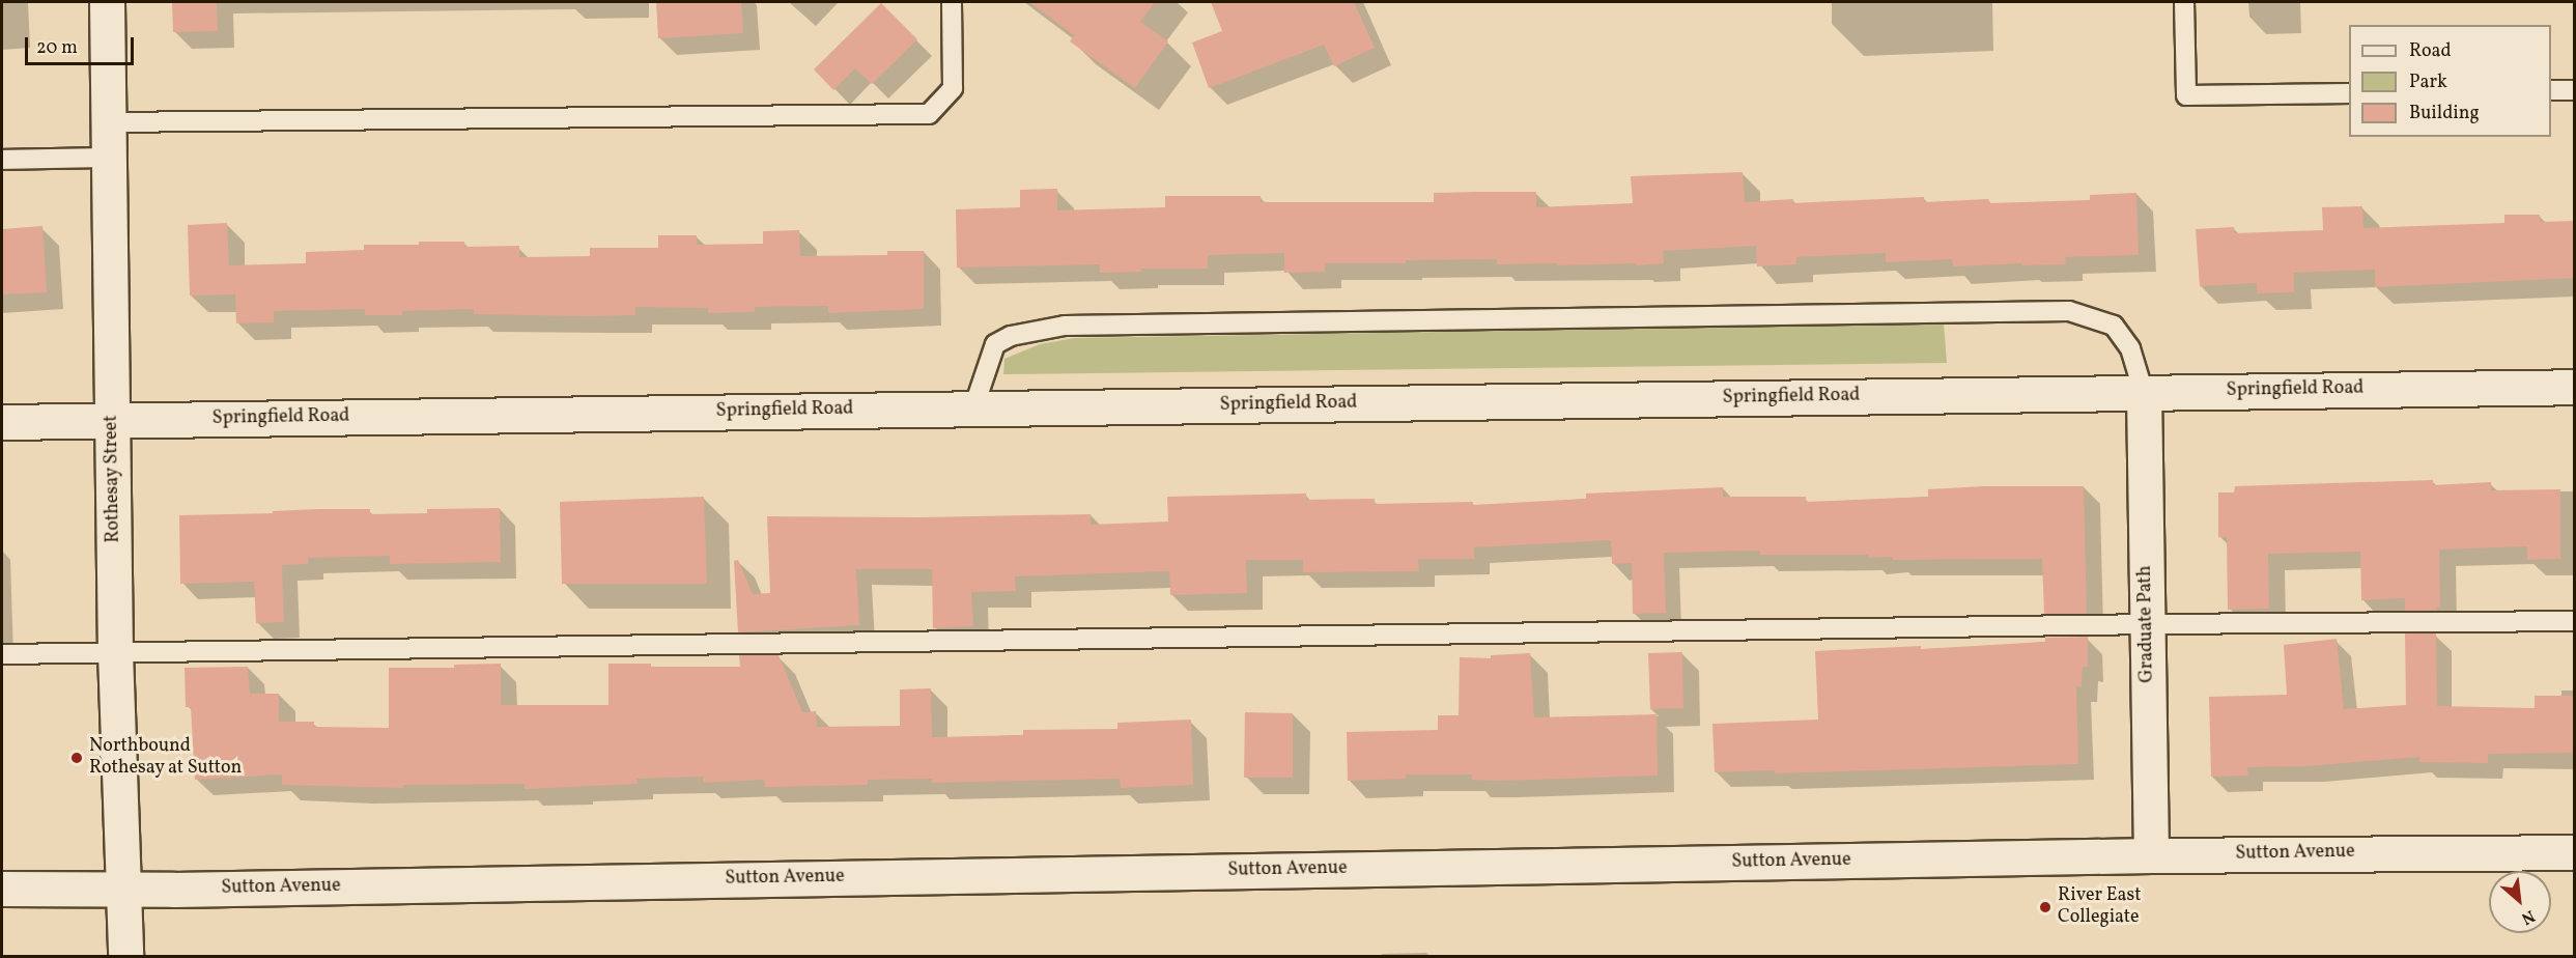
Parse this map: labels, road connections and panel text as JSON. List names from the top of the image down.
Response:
{
  "streets": {
    "street": [
      "Springfield Road",
      "Rothesay Street",
      "Graduate Path",
      "Sutton Avenue"
    ]
  },
  "crossings": [
    ["Springfield Road", "Rothesay Street"],
    ["Springfield Road", "Graduate Path"],
    ["Rothesay Street", "Sutton Avenue"],
    ["Graduate Path", "Sutton Avenue"]
  ],
  "places": ["Northbound Rothesay at Sutton", "River East Collegiate"],
  "legend": ["Road", "Park", "Building"],
  "scale_bar": "20 m",
  "north": "bottom right"
}
